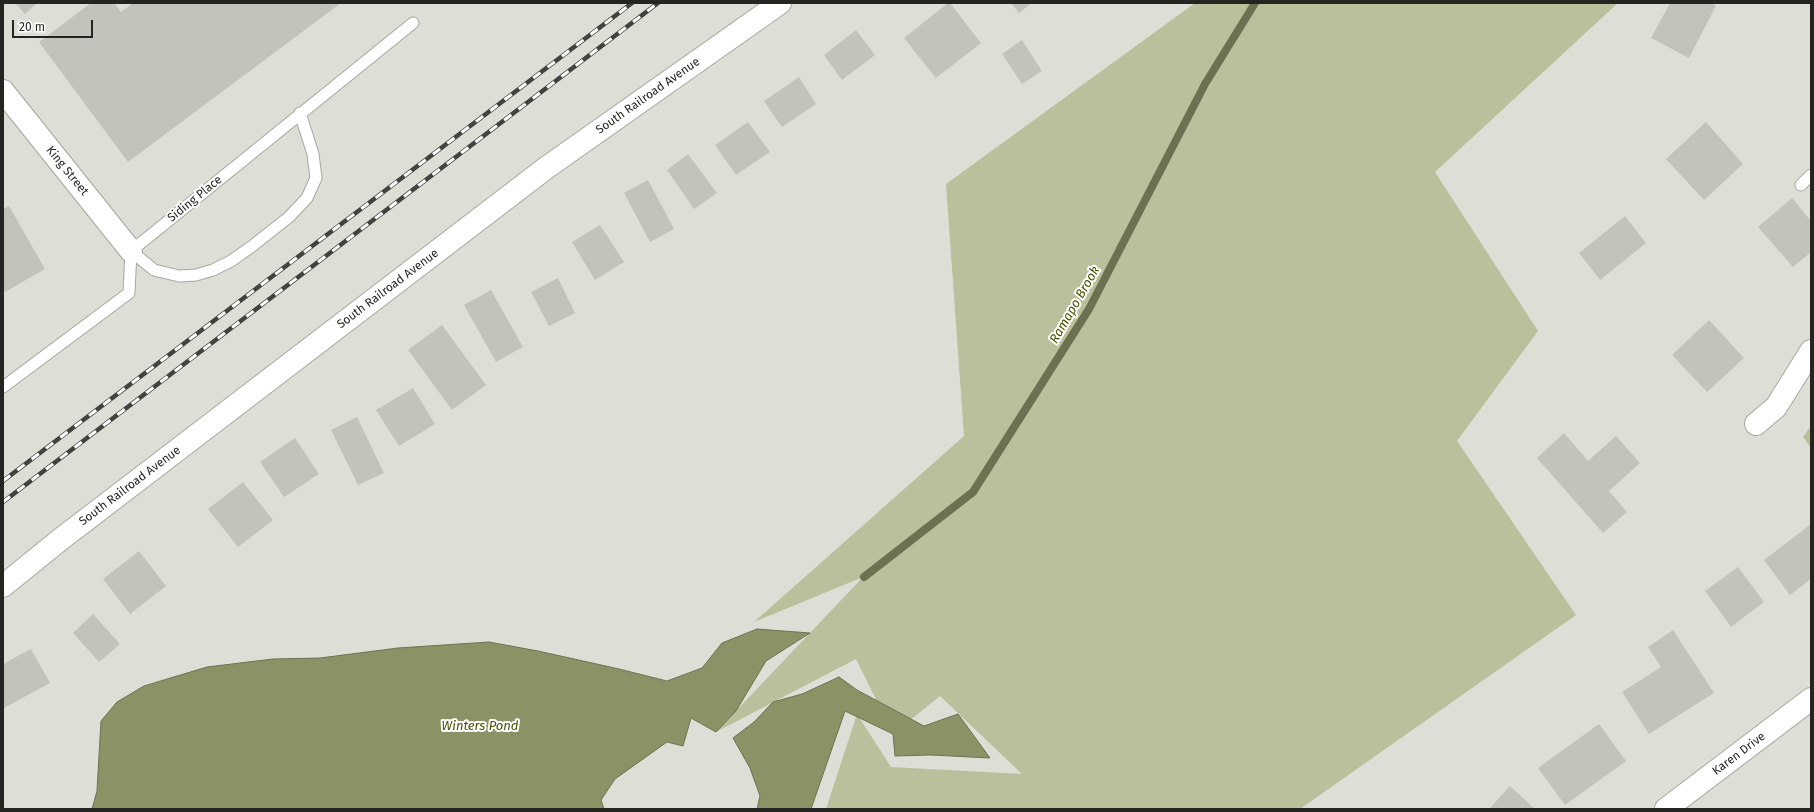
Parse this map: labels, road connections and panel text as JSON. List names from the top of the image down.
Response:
{
  "streets": {
    "street": ["South Railroad Avenue", "King Street", "Karen Drive"],
    "lane": ["Siding Place"]
  },
  "crossings": [
    ["King Street", "Siding Place"]
  ],
  "water": ["Ramapo Brook", "Winters Pond"],
  "scale_bar": "20 m"
}
